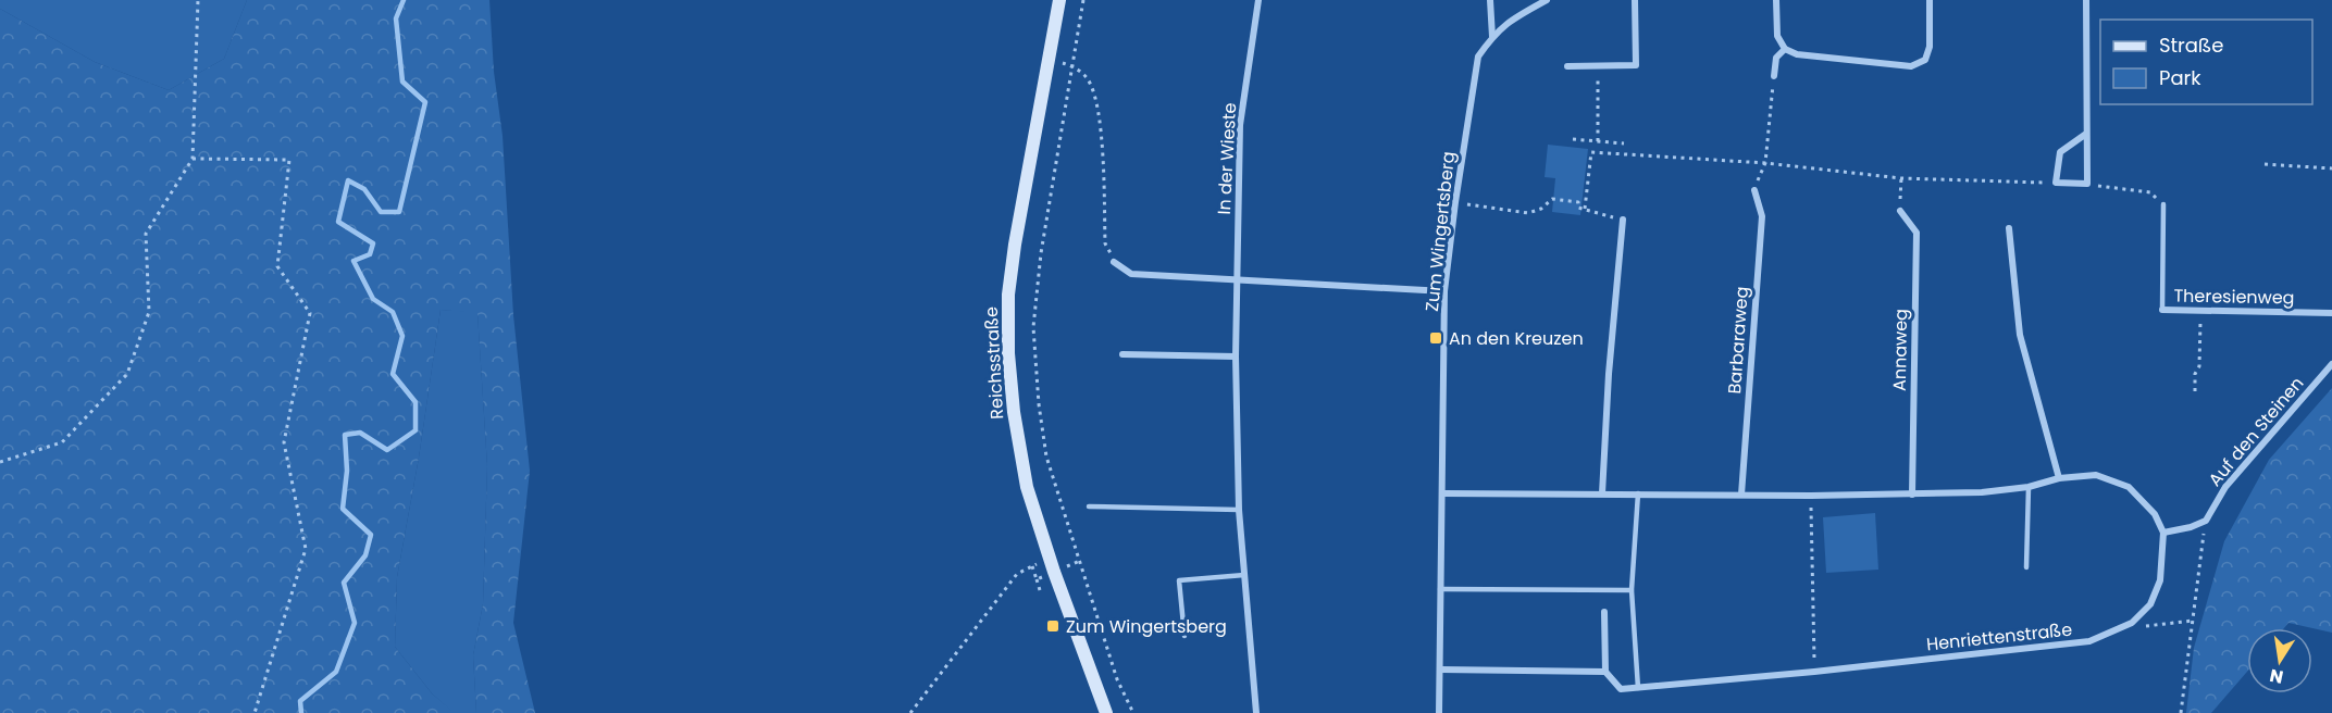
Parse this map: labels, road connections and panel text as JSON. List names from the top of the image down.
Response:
{
  "streets": {
    "main road": ["Reichsstraße"],
    "street": [
      "In der Wieste",
      "Zum Wingertsberg",
      "Theresienweg",
      "Barbaraweg",
      "Annaweg",
      "Auf den Steinen",
      "Henriettenstraße"
    ]
  },
  "places": {
    "transit": ["An den Kreuzen", "Zum Wingertsberg"]
  },
  "legend": ["Straße", "Park"],
  "north": "bottom"
}
